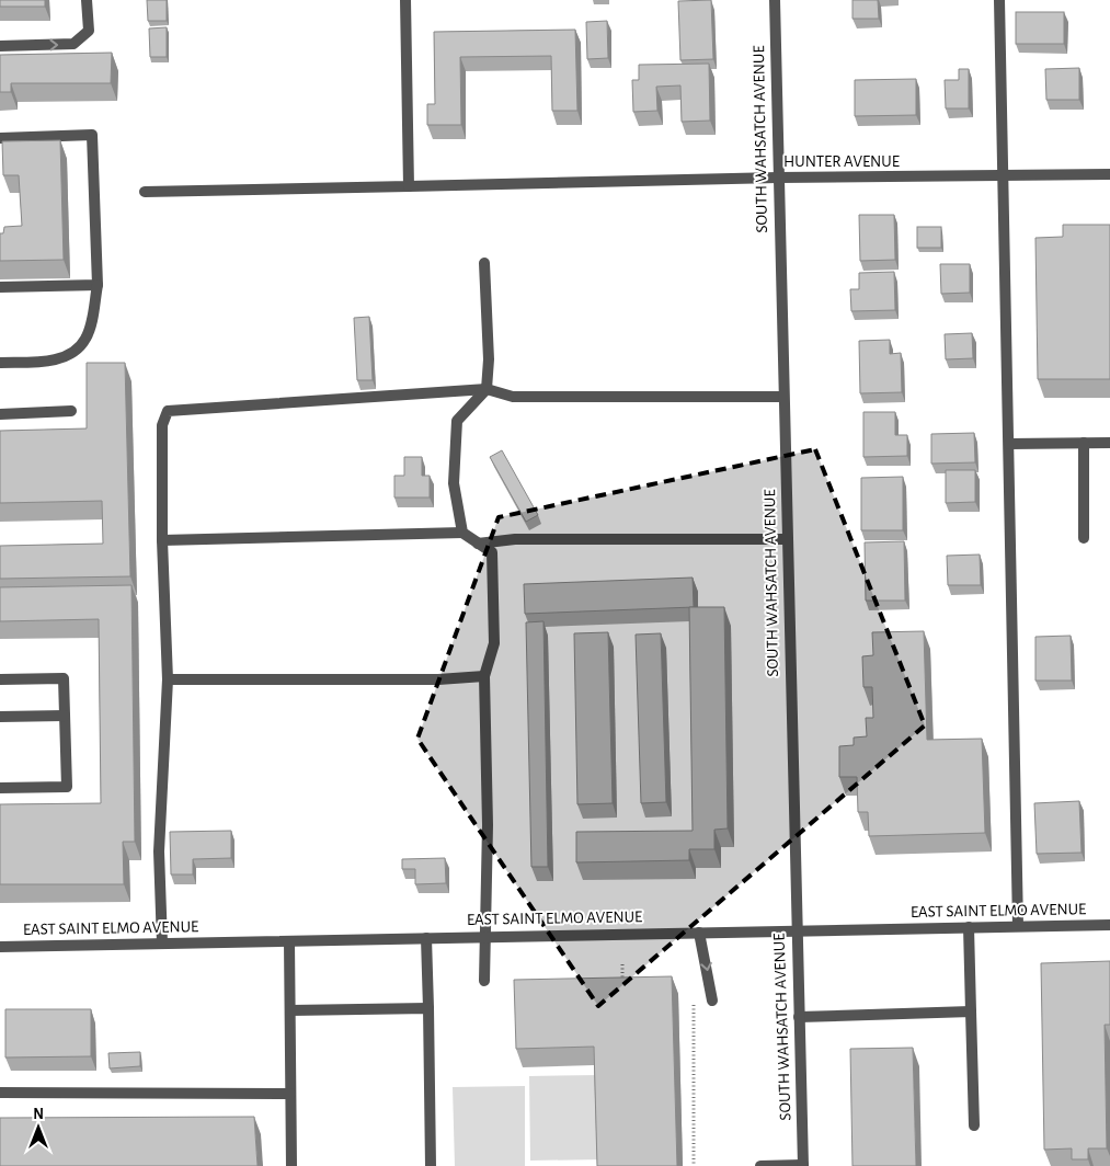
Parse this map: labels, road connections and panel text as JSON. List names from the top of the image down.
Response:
{
  "streets": {
    "street": ["SOUTH WAHSATCH AVENUE", "HUNTER AVENUE", "EAST SAINT ELMO AVENUE"]
  },
  "crossings": [
    ["SOUTH WAHSATCH AVENUE", "HUNTER AVENUE"],
    ["SOUTH WAHSATCH AVENUE", "EAST SAINT ELMO AVENUE"]
  ],
  "north": "top"
}
